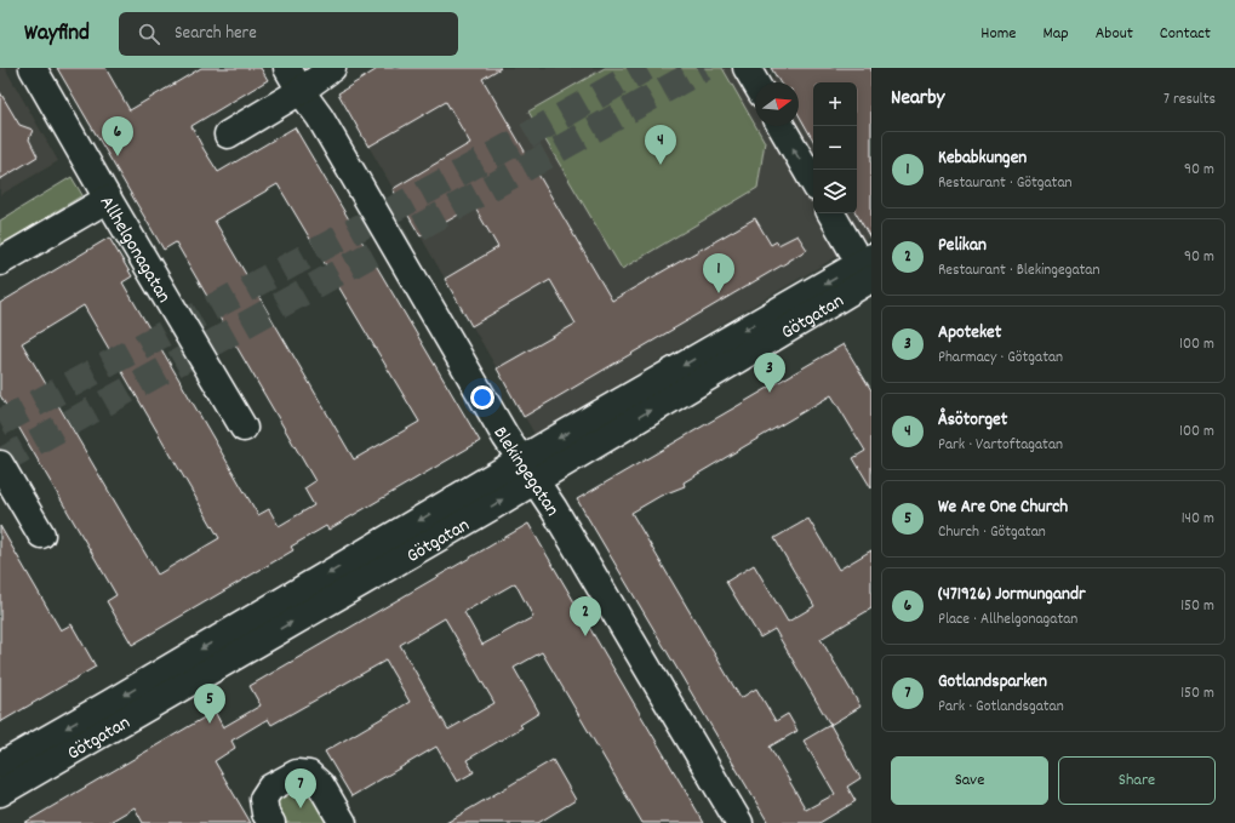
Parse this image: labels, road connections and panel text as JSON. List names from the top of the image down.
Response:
{
  "streets": {
    "street": ["Allhelgonagatan", "Götgatan", "Blekingegatan"]
  },
  "crossings": [
    ["Götgatan", "Blekingegatan"]
  ],
  "north": "right",
  "page": {
    "header": "Wayfind",
    "search": "Search here",
    "nav": [
      "Home",
      "Map",
      "About",
      "Contact"
    ],
    "heading": ["Nearby", "7 results"],
    "map_buttons": ["+", "−"],
    "pins": [
      "6",
      "4",
      "1",
      "3",
      "2",
      "5",
      "7"
    ],
    "list": [
      {
        "mark": "1",
        "name": "Kebabkungen",
        "note": "Restaurant · Götgatan",
        "value": "90 m"
      },
      {
        "mark": "2",
        "name": "Pelikan",
        "note": "Restaurant · Blekingegatan",
        "value": "90 m"
      },
      {
        "mark": "3",
        "name": "Apoteket",
        "note": "Pharmacy · Götgatan",
        "value": "100 m"
      },
      {
        "mark": "4",
        "name": "Åsötorget",
        "note": "Park · Vartoftagatan",
        "value": "100 m"
      },
      {
        "mark": "5",
        "name": "We Are One Church",
        "note": "Church · Götgatan",
        "value": "140 m"
      },
      {
        "mark": "6",
        "name": "(471926) Jormungandr",
        "note": "Place · Allhelgonagatan",
        "value": "150 m"
      },
      {
        "mark": "7",
        "name": "Gotlandsparken",
        "note": "Park · Gotlandsgatan",
        "value": "150 m"
      }
    ],
    "buttons": ["Save", "Share"]
  }
}
